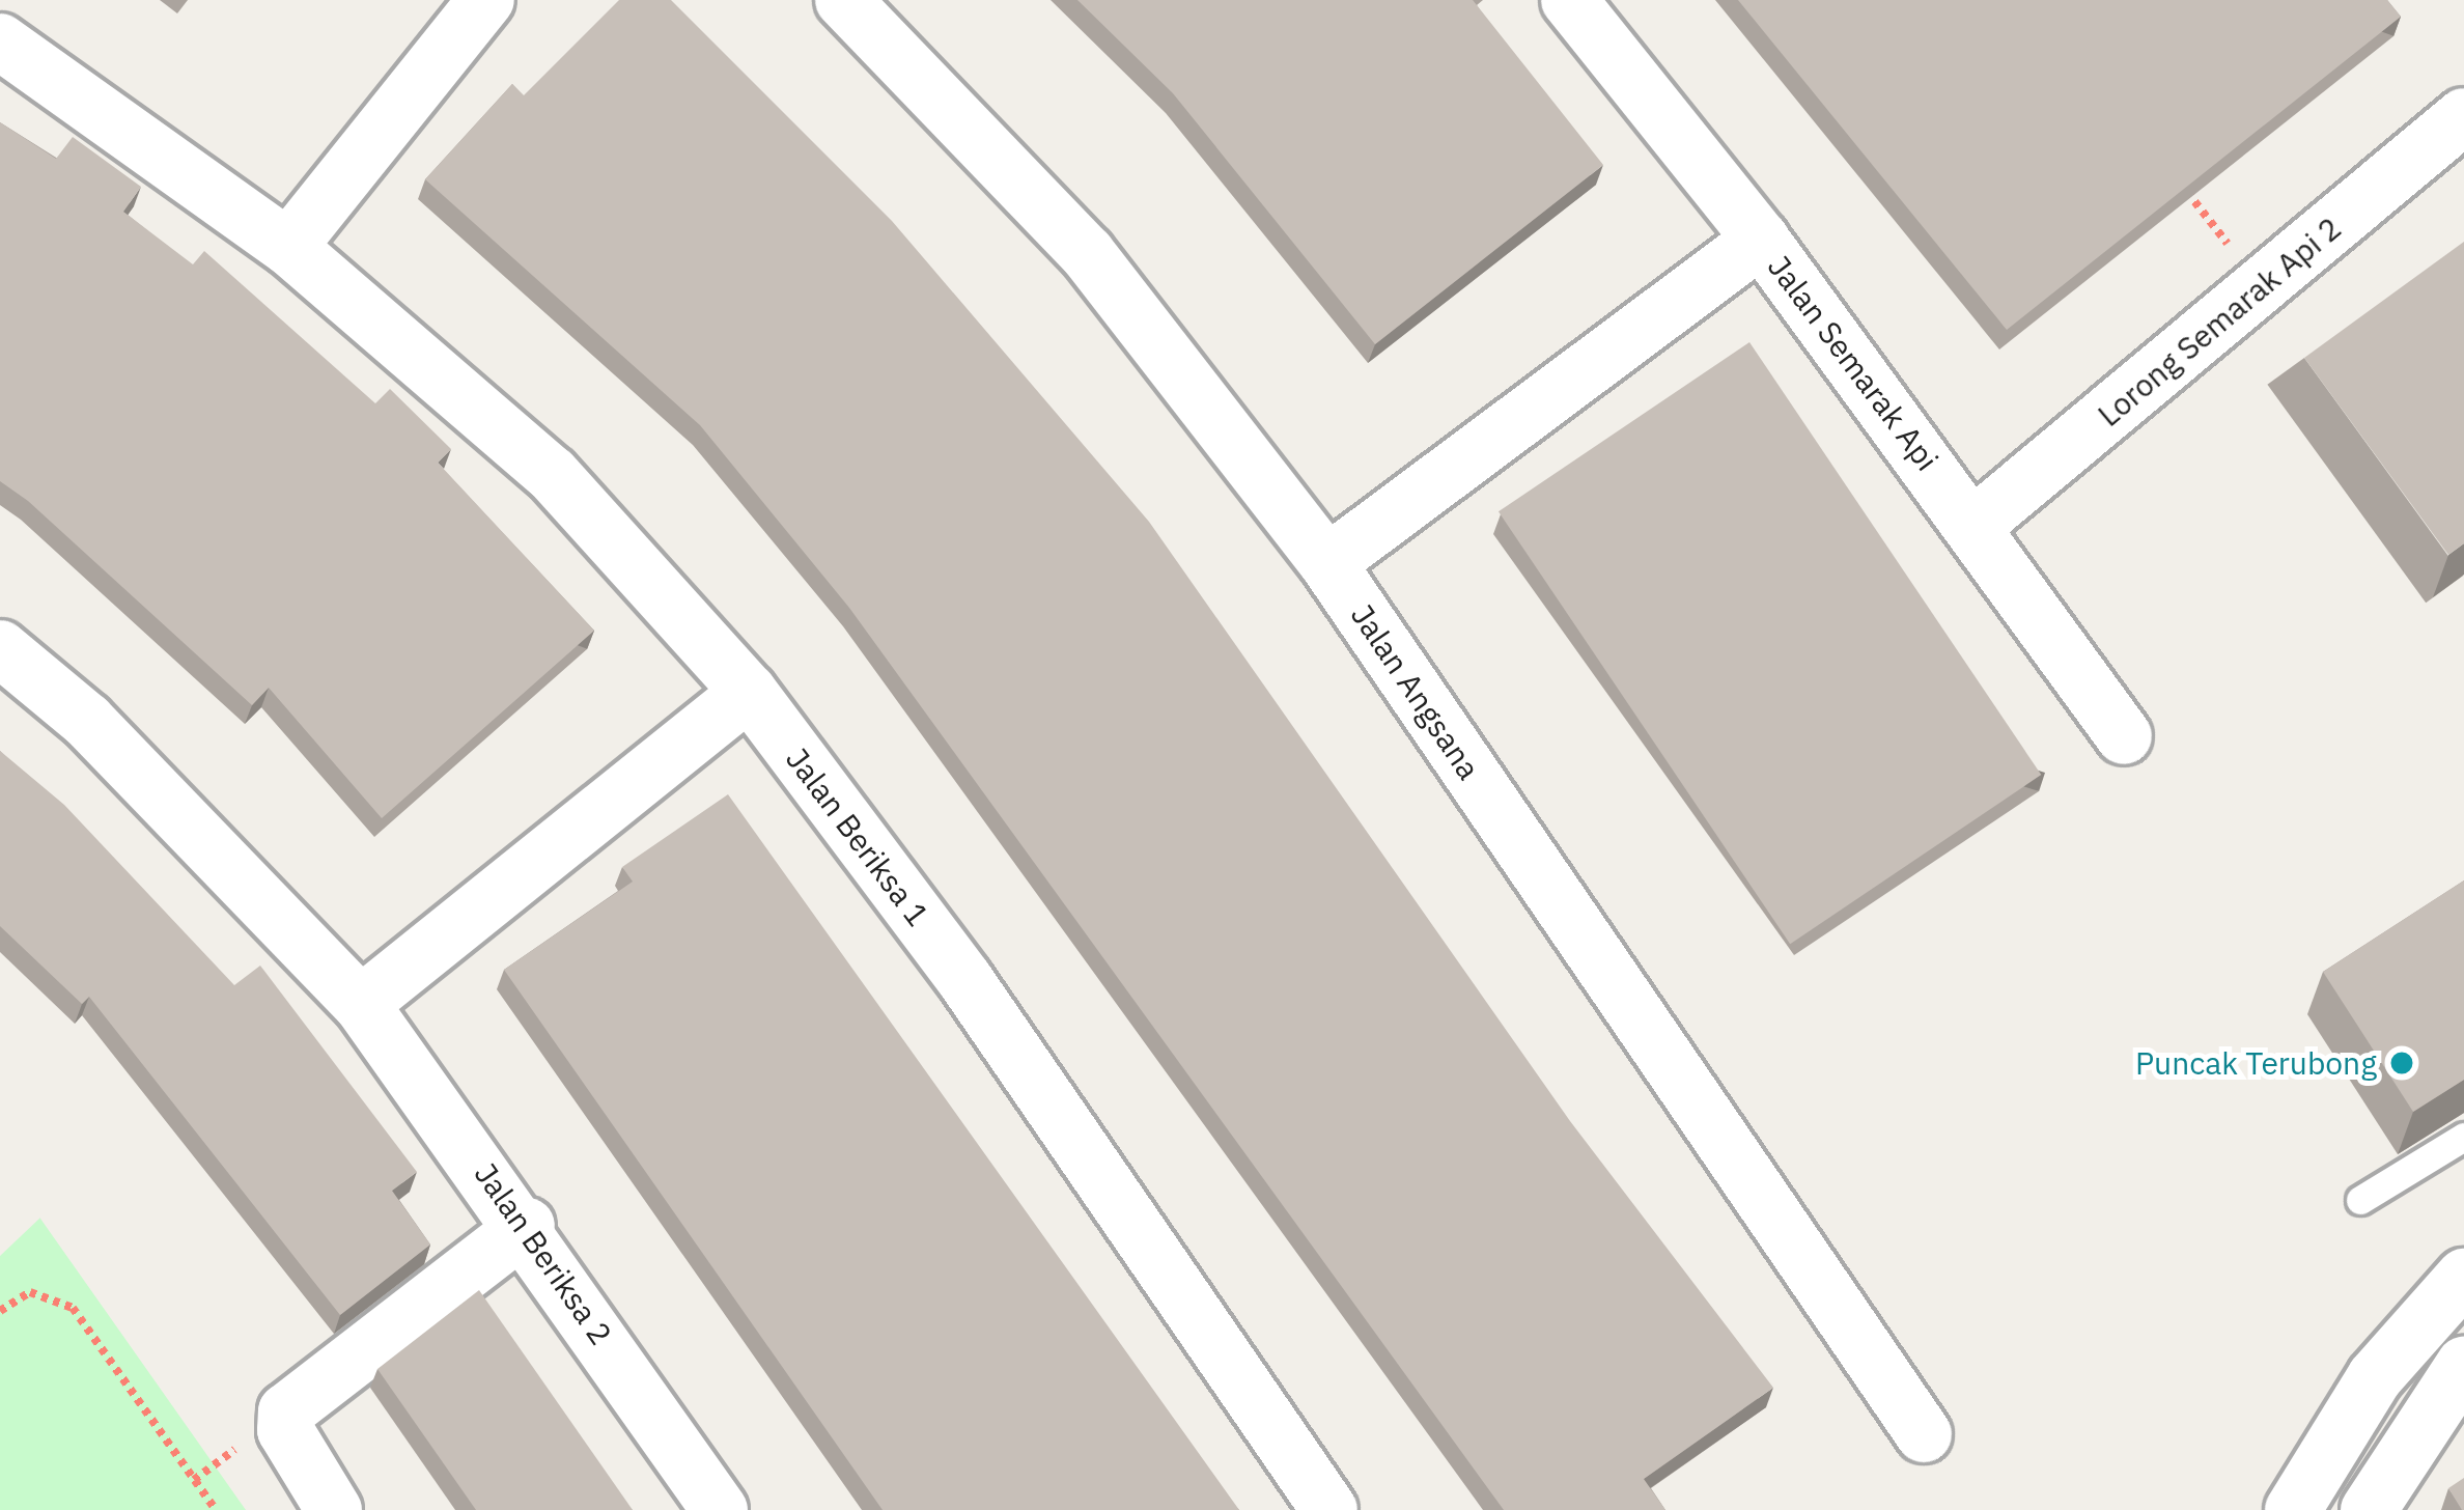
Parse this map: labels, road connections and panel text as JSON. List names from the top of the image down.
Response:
{
  "streets": {
    "street": [
      "Lorong Semarak Api 2",
      "Jalan Semarak Api",
      "Jalan Angsana",
      "Jalan Beriksa 1",
      "Jalan Beriksa 2"
    ]
  },
  "crossings": [
    ["Lorong Semarak Api 2", "Jalan Semarak Api"]
  ],
  "places": ["Puncak Terubong"]
}
